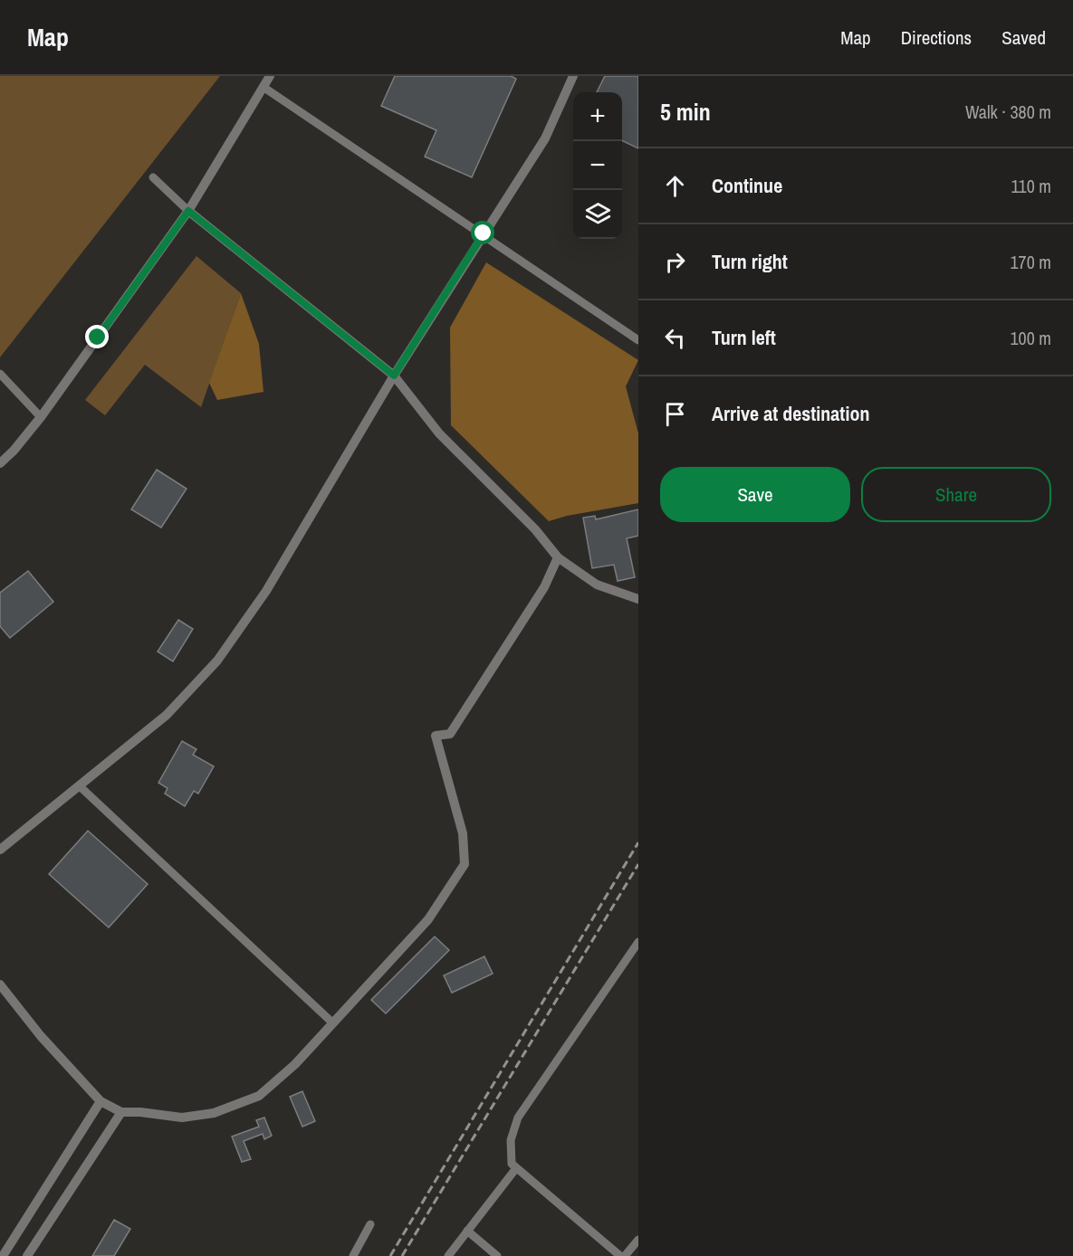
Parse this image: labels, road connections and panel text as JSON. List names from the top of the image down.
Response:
{
  "page": {
    "header": "Map",
    "nav": ["Map", "Directions", "Saved"],
    "heading": ["5 min", "Walk · 380 m"],
    "map_buttons": ["+", "−"],
    "list": [
      ["Continue", "110 m"],
      ["Turn right", "170 m"],
      ["Turn left", "100 m"],
      "Arrive at destination"
    ],
    "buttons": ["Save", "Share"]
  }
}
